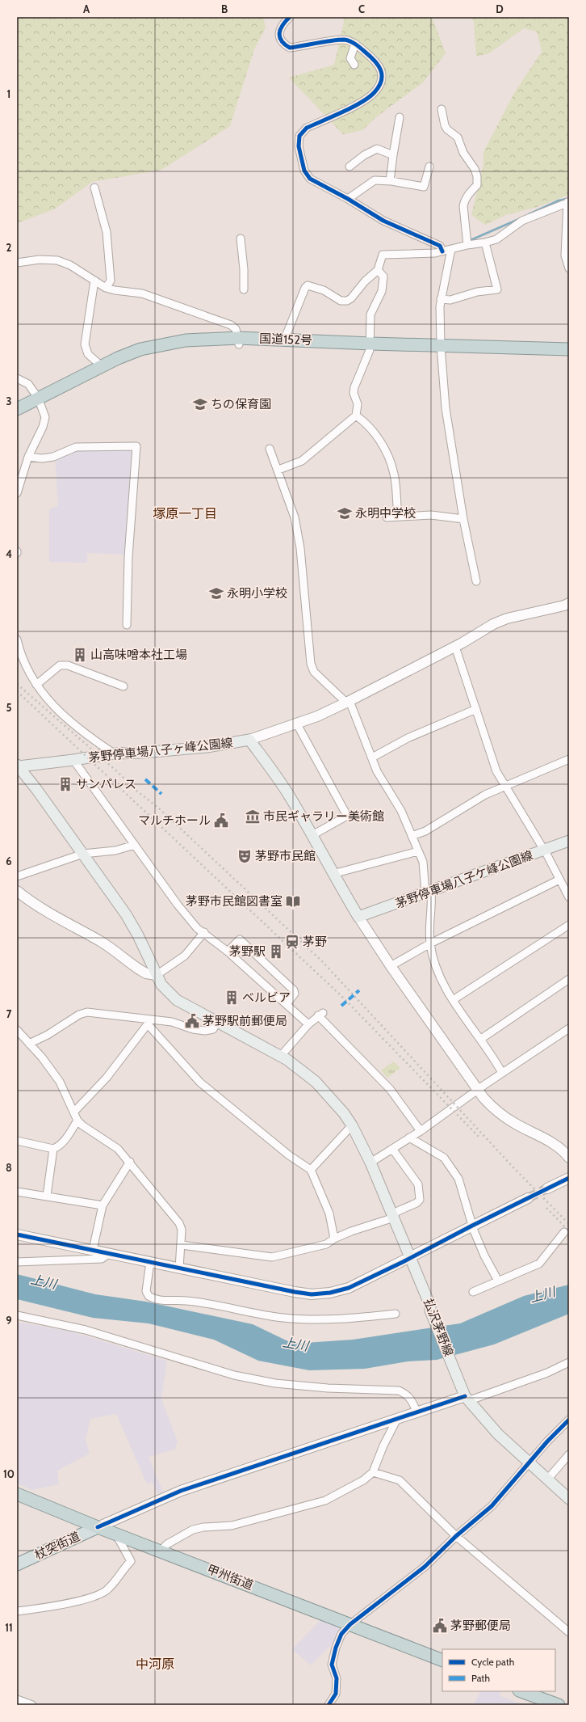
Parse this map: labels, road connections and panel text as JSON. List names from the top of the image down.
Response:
{
  "streets": {
    "highway": ["国道152号", "甲州街道"],
    "main road": [
      "茅野停車場八子ヶ峰公園線",
      "茅野停車場八子ケ峰公園線",
      "払沢茅野線",
      "杖突街道"
    ]
  },
  "crossings": [
    ["茅野停車場八子ヶ峰公園線", "茅野停車場八子ケ峰公園線"],
    ["杖突街道", "甲州街道"]
  ],
  "districts": ["塚原一丁目", "中河原"],
  "water": ["上川"],
  "places": {
    "school or university": ["ちの保育園", "永明中学校", "永明小学校"],
    "building": [
      "山高味噌本社工場",
      "サンパレス",
      "茅野駅",
      "ベルビア"
    ],
    "museum": ["市民ギャラリー美術館"],
    "public building": ["マルチホール", "茅野駅前郵便局", "茅野郵便局"],
    "theatre": ["茅野市民館"],
    "library": ["茅野市民館図書室"],
    "station": ["茅野"]
  },
  "legend": ["Cycle path", "Path"],
  "grid": {
    "columns": [
      "A",
      "B",
      "C",
      "D"
    ],
    "rows": [
      "1",
      "2",
      "3",
      "4",
      "5",
      "6",
      "7",
      "8",
      "9",
      "10",
      "11"
    ]
  }
}
